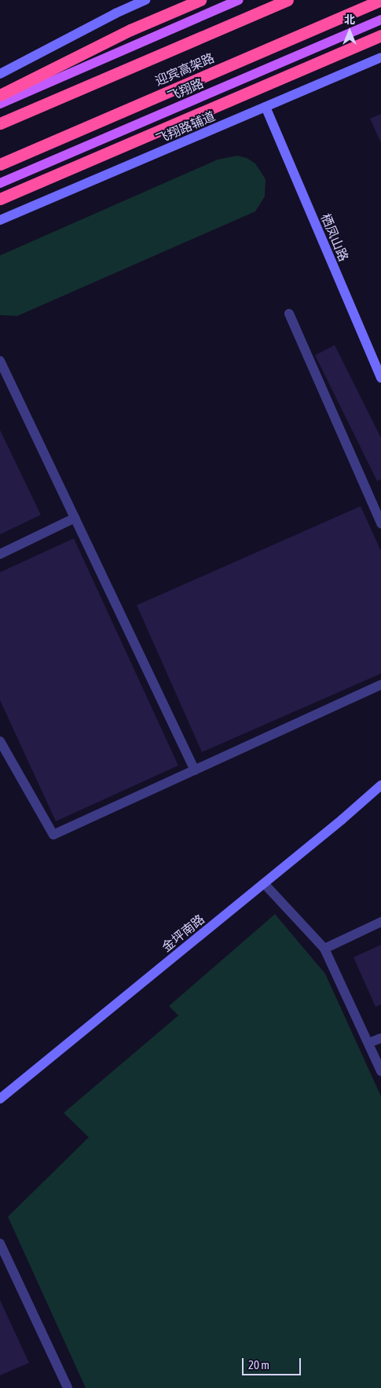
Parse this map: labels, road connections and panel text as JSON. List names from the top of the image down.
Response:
{
  "streets": {
    "highway": ["迎宾高架路"],
    "main road": ["飞翔路"],
    "street": ["飞翔路辅道", "栖凤山路", "金坪南路"]
  },
  "crossings": [
    ["飞翔路辅道", "栖凤山路"]
  ],
  "scale_bar": "20 m",
  "north": "top"
}
